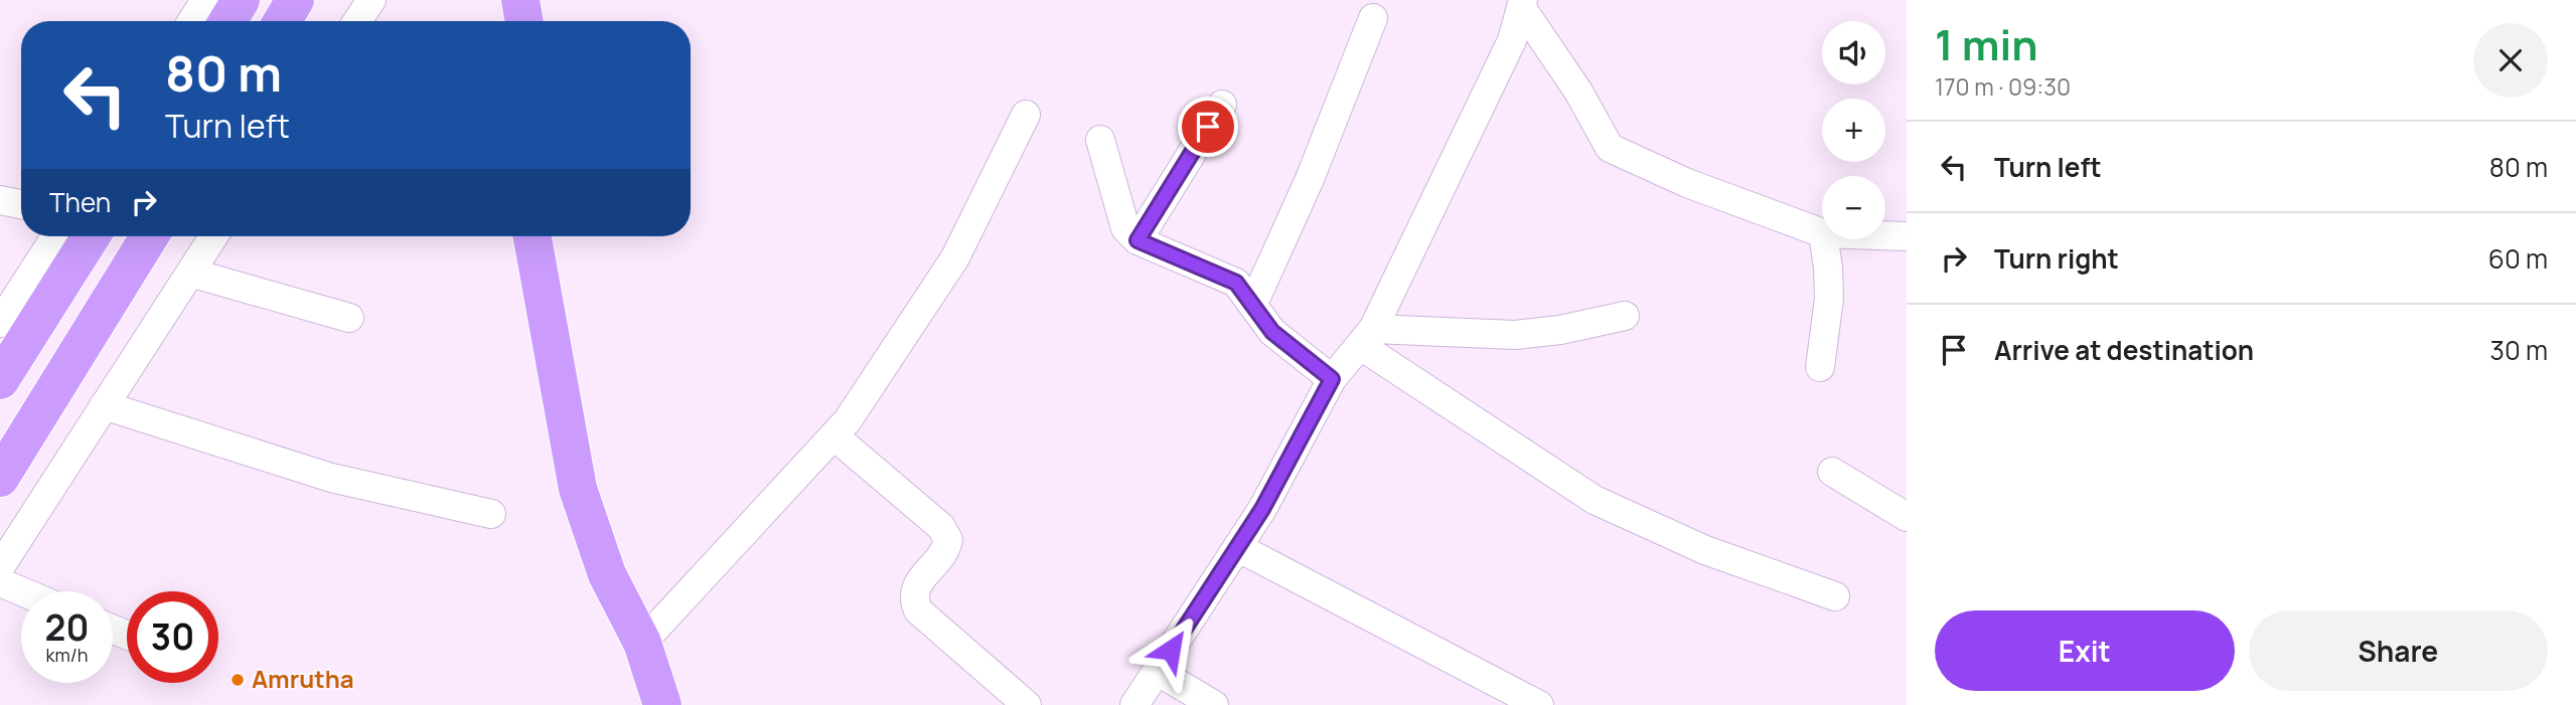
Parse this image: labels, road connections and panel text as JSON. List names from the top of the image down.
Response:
{
  "places": ["Amrutha"],
  "page": {
    "heading": ["1 min", "170 m · 09:30"],
    "map_buttons": ["+", "−"],
    "turn": ["80 m", "Turn left"],
    "list": [
      {
        "name": "Turn left",
        "value": "80 m"
      },
      {
        "name": "Turn right",
        "value": "60 m"
      },
      {
        "name": "Arrive at destination",
        "value": "30 m"
      }
    ],
    "then": "Then",
    "speed": "20 km/h",
    "limit": "30",
    "buttons": ["Exit", "Share"]
  }
}
